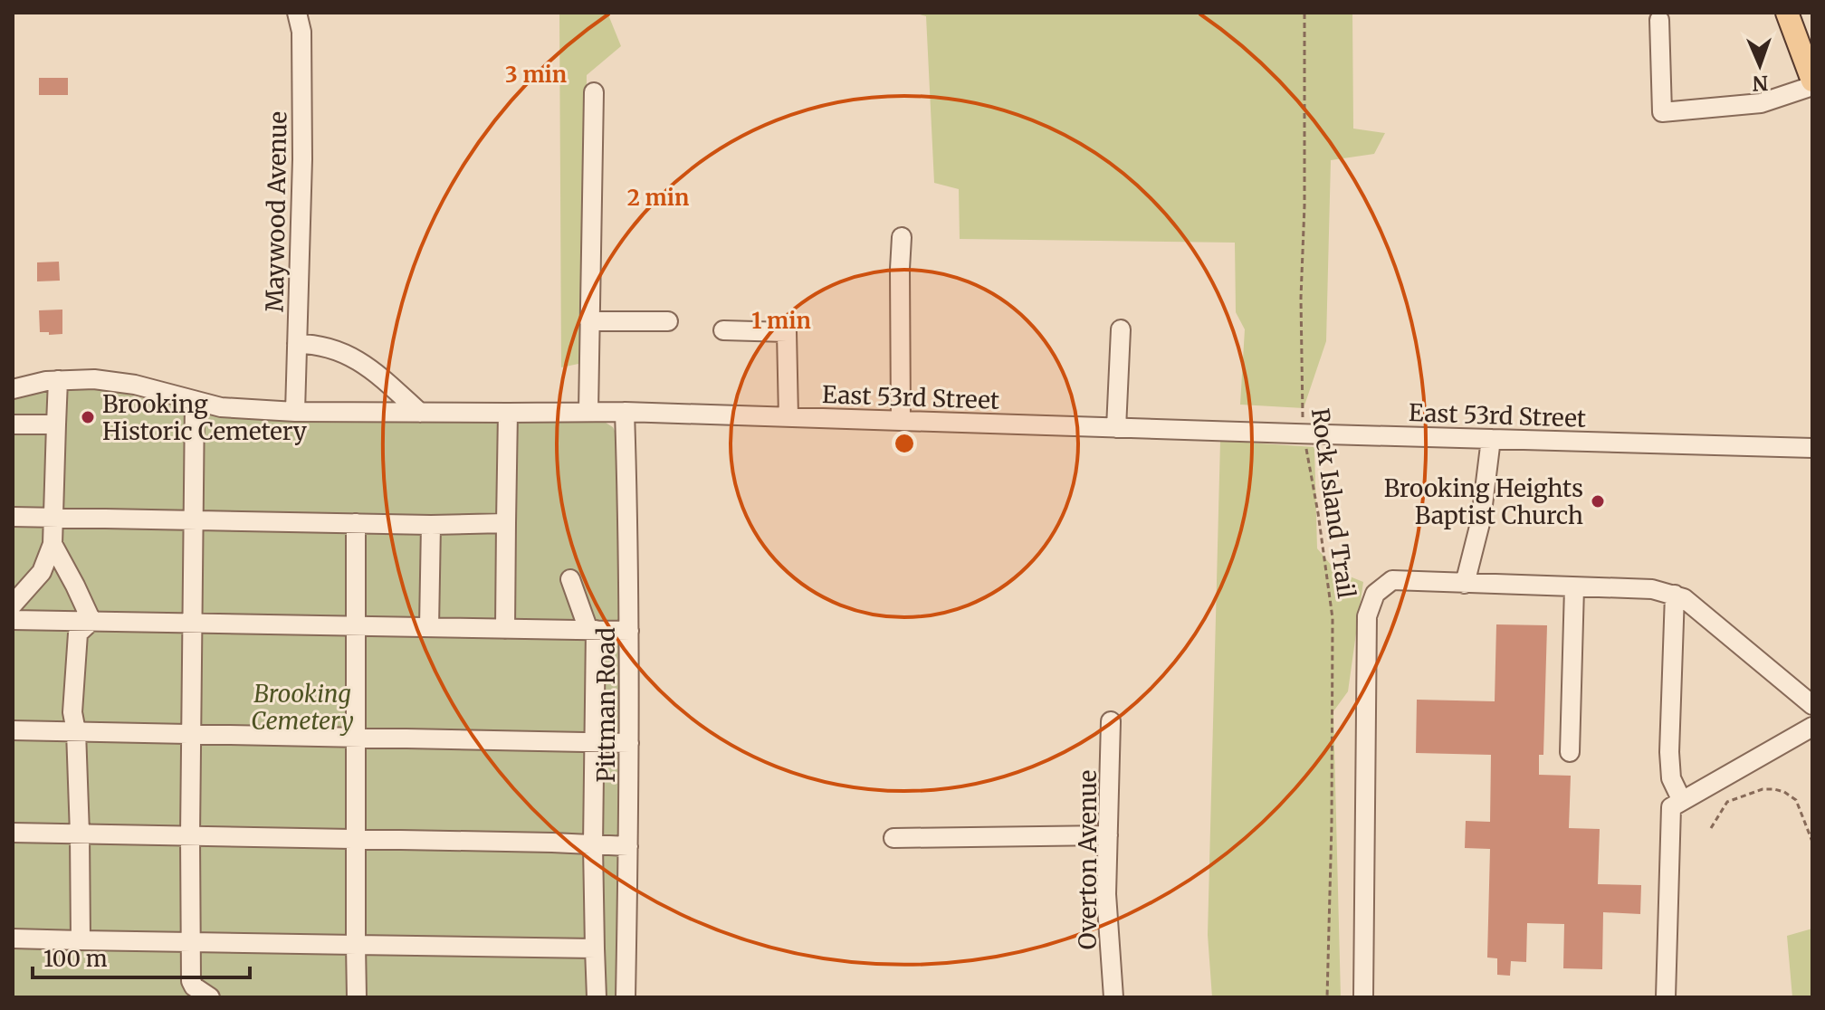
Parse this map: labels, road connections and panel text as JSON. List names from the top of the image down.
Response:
{
  "streets": {
    "street": [
      "Maywood Avenue",
      "East 53rd Street",
      "Pittman Road",
      "Overton Avenue"
    ],
    "path": ["Rock Island Trail"]
  },
  "crossings": [
    ["Maywood Avenue", "East 53rd Street"],
    ["East 53rd Street", "Rock Island Trail"],
    ["East 53rd Street", "Pittman Road"]
  ],
  "parks": ["Brooking Cemetery"],
  "places": ["Brooking Historic Cemetery", "Brooking Heights Baptist Church"],
  "scale_bar": "100 m",
  "north": "bottom",
  "rings": ["3 min", "2 min", "1 min"]
}
